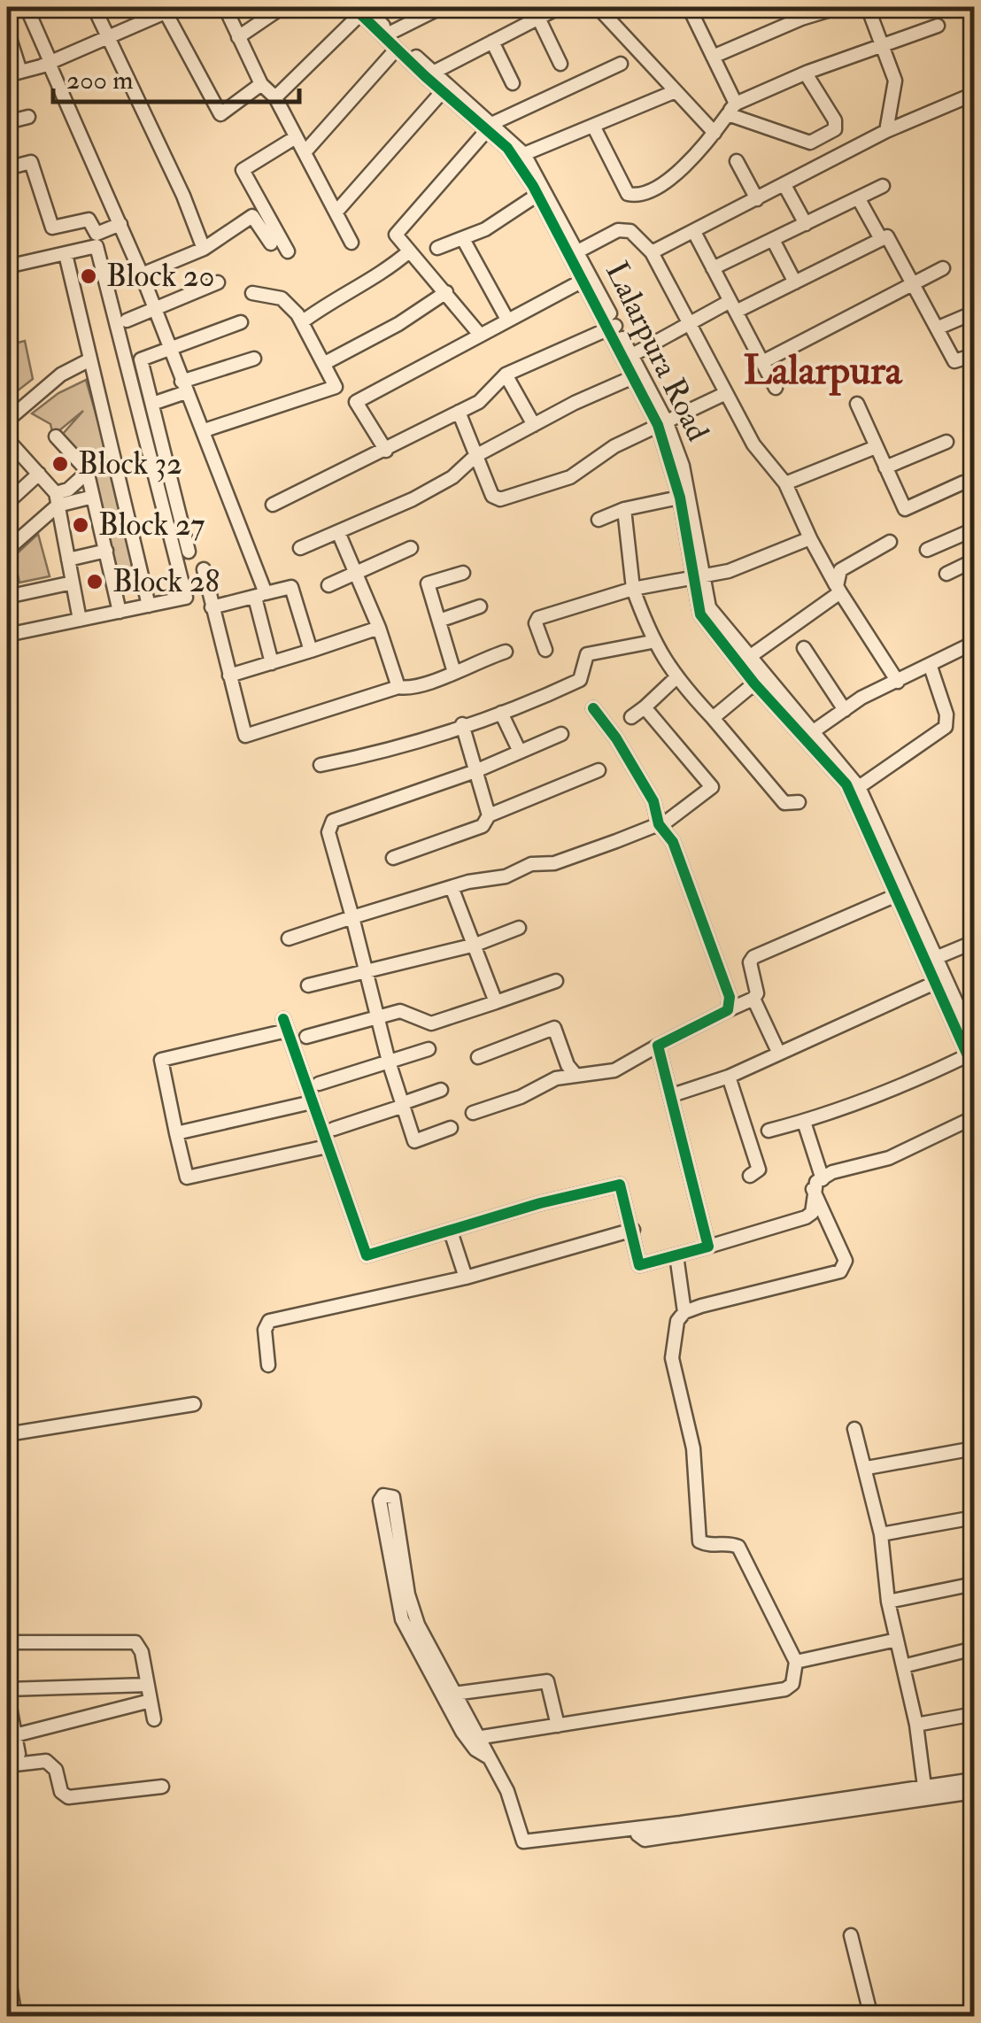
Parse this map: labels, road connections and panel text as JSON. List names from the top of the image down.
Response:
{
  "streets": {
    "street": ["Lalarpura Road"]
  },
  "districts": ["Lalarpura"],
  "places": [
    "Block 20",
    "Block 32",
    "Block 27",
    "Block 28"
  ],
  "scale_bar": "200 m"
}
